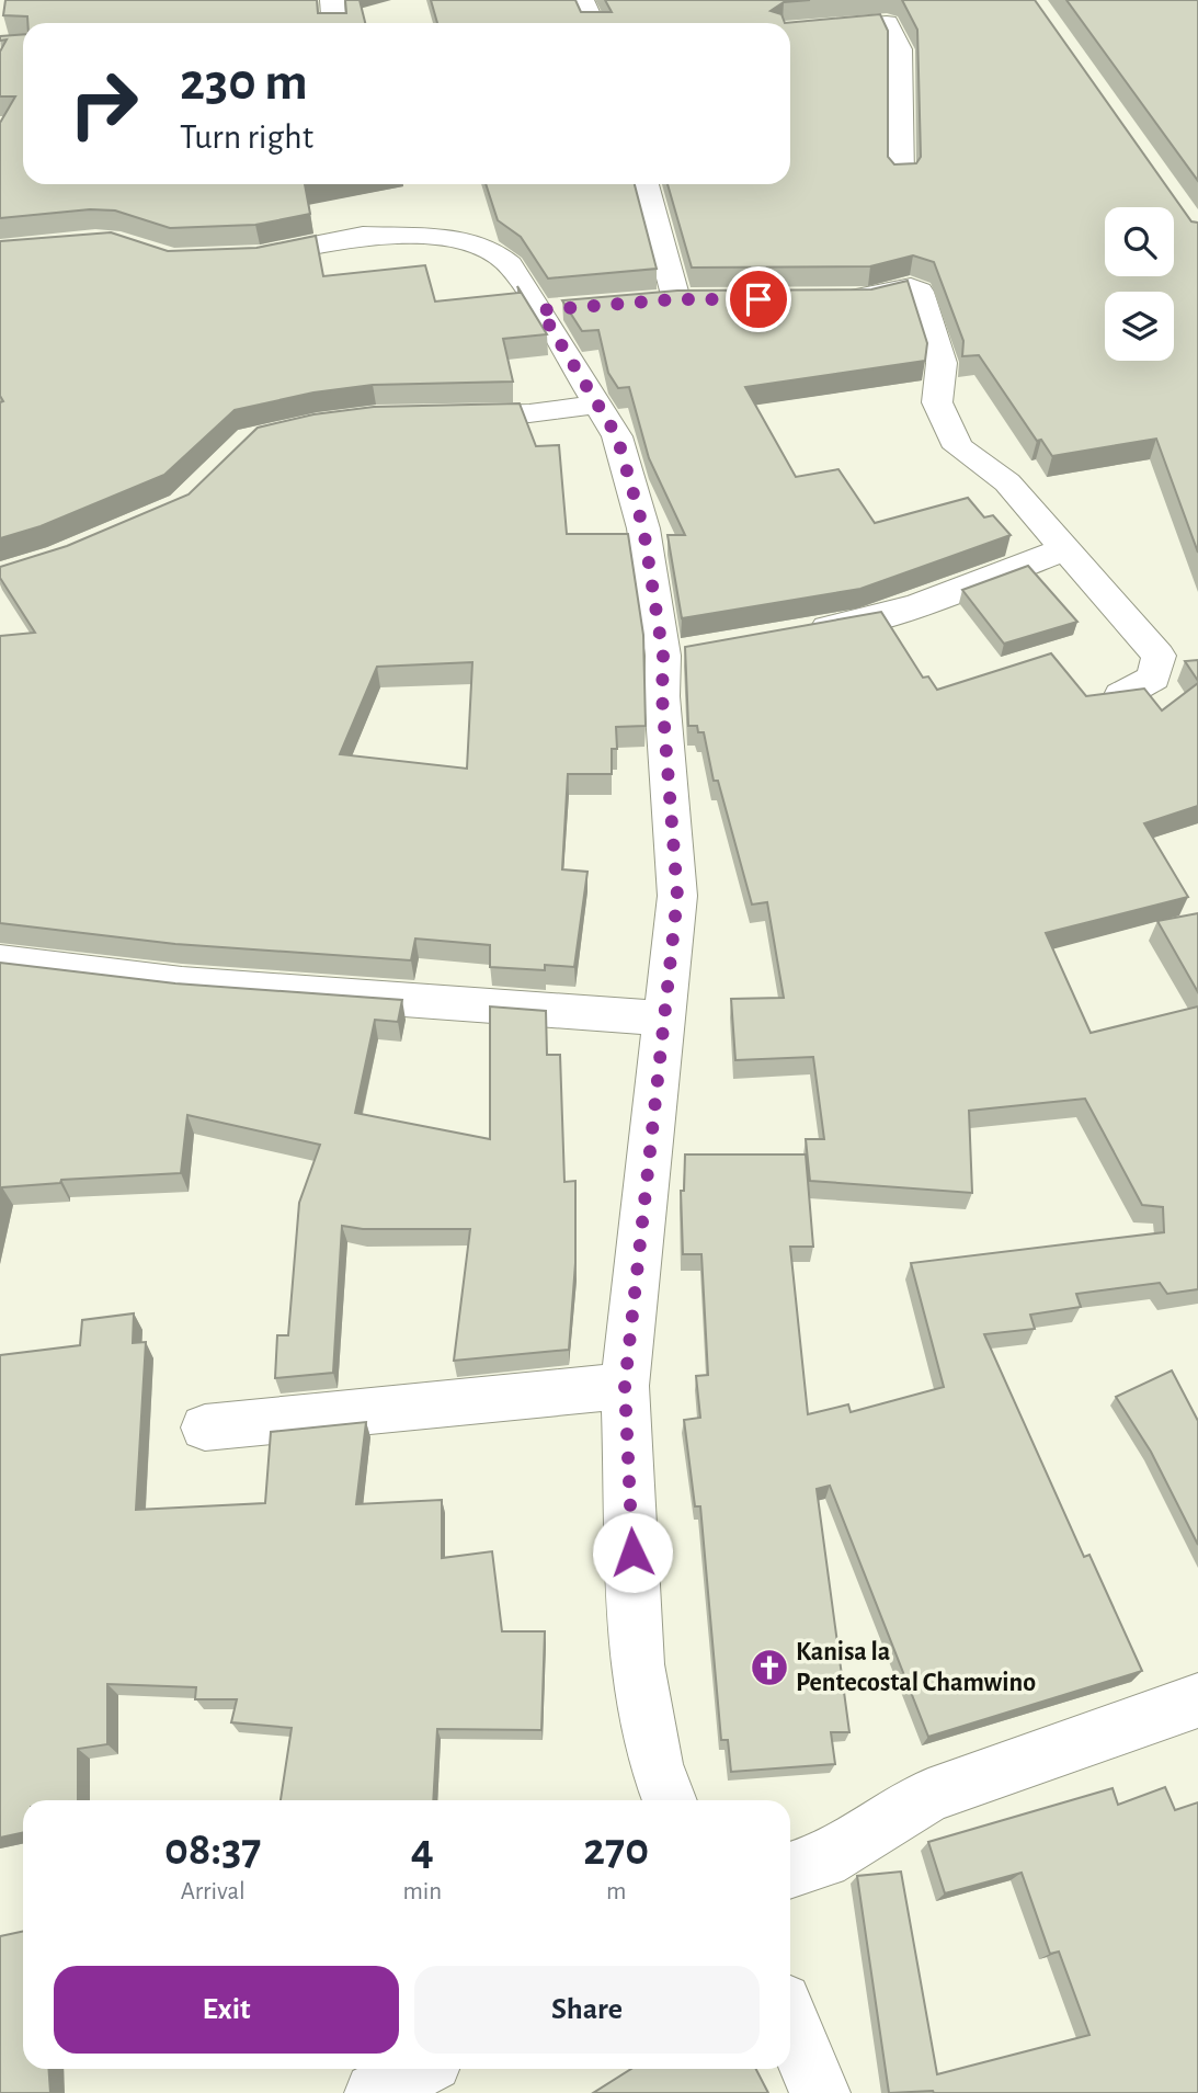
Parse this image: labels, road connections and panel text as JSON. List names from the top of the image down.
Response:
{
  "places": {
    "church": ["Kanisa la Pentecostal Chamwino"]
  },
  "page": {
    "turn": ["230 m", "Turn right"],
    "eta": [
      "08:37",
      "Arrival",
      "4",
      "min",
      "270",
      "m"
    ],
    "buttons": ["Exit", "Share"]
  }
}
